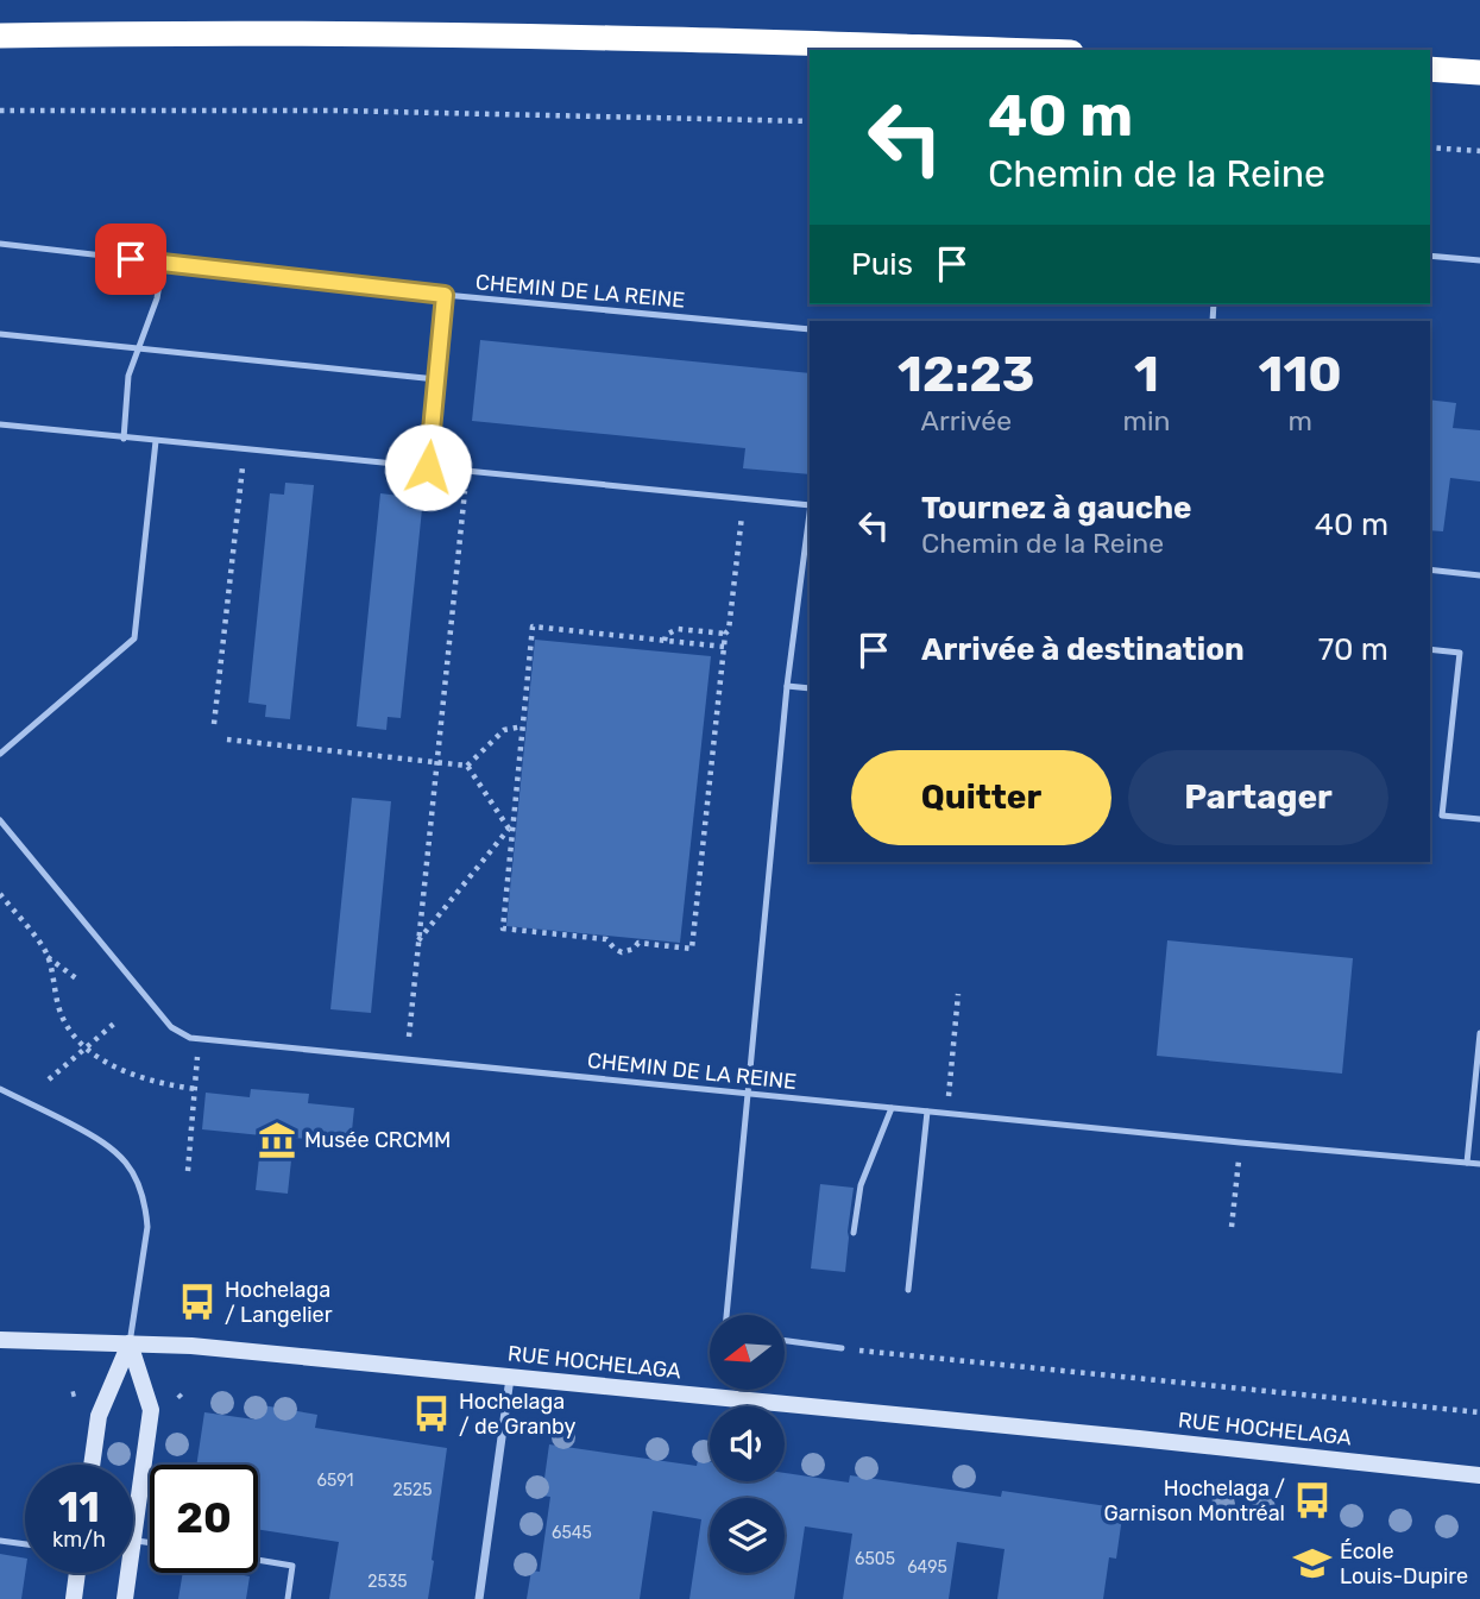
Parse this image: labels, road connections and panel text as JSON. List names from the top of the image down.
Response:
{
  "streets": {
    "main road": ["RUE HOCHELAGA"],
    "lane": ["CHEMIN DE LA REINE"]
  },
  "places": {
    "museum": ["Musée CRCMM"],
    "bus stop": ["Hochelaga / Langelier", "Hochelaga / de Granby", "Hochelaga / Garnison Montréal"],
    "school or university": ["École Louis-Dupire"]
  },
  "house_numbers": [
    "6591",
    "2525",
    "6545",
    "6505",
    "6495",
    "2535"
  ],
  "north": "left",
  "page": {
    "turn": ["40 m", "Chemin de la Reine"],
    "then": "Puis",
    "eta": [
      "12:23",
      "Arrivée",
      "1",
      "min",
      "110",
      "m"
    ],
    "list": [
      {
        "name": "Tournez à gauche",
        "note": "Chemin de la Reine",
        "value": "40 m"
      },
      {
        "name": "Arrivée à destination",
        "value": "70 m"
      }
    ],
    "buttons": ["Quitter", "Partager"],
    "speed": "11 km/h",
    "limit": "20"
  }
}
